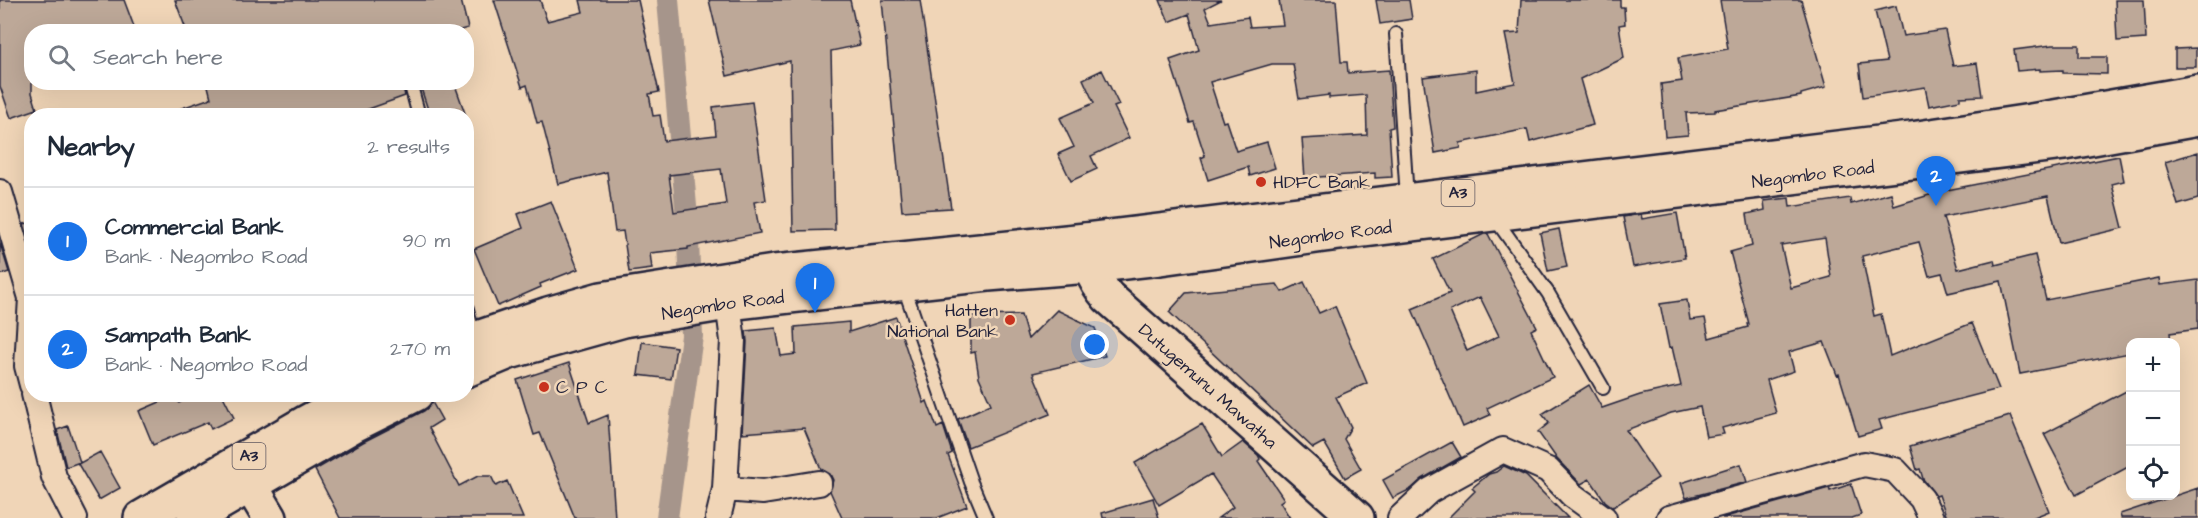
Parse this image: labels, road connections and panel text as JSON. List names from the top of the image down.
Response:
{
  "streets": {
    "main road": ["Negombo Road", "A3", "Dutugemunu Mawatha"]
  },
  "crossings": [
    ["Negombo Road", "Dutugemunu Mawatha"]
  ],
  "places": ["HDFC Bank", "Hatten National Bank", "C P C"],
  "page": {
    "search": "Search here",
    "heading": ["Nearby", "2 results"],
    "pins": ["2", "1"],
    "list": [
      {
        "mark": "1",
        "name": "Commercial Bank",
        "note": "Bank · Negombo Road",
        "value": "90 m"
      },
      {
        "mark": "2",
        "name": "Sampath Bank",
        "note": "Bank · Negombo Road",
        "value": "270 m"
      }
    ],
    "map_buttons": ["+", "−"]
  }
}
